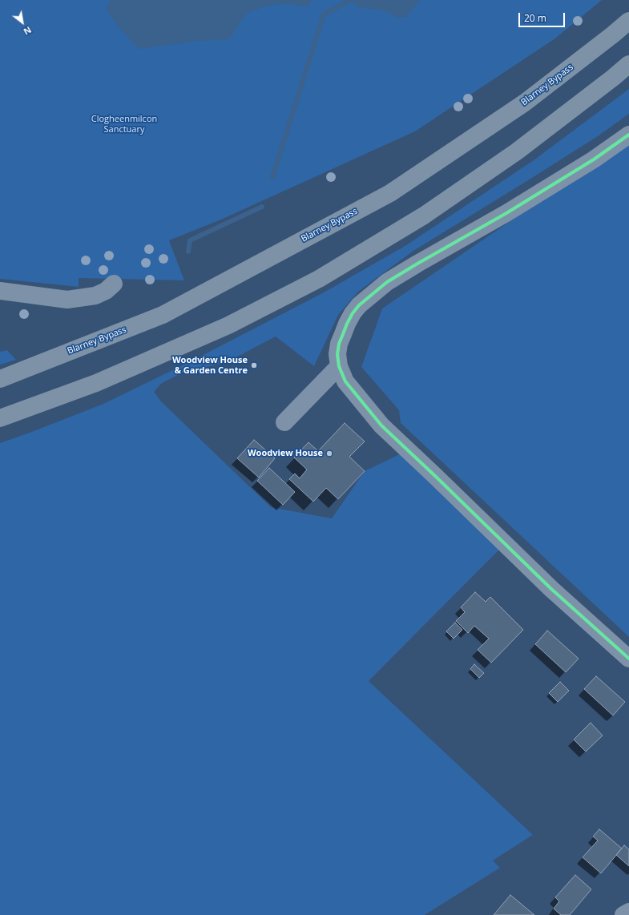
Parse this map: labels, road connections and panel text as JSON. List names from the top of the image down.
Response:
{
  "streets": {
    "highway": ["Blarney Bypass"]
  },
  "parks": ["Clogheenmilcon Sanctuary"],
  "places": ["Woodview House & Garden Centre", "Woodview House"],
  "scale_bar": "20 m",
  "north": "bottom right"
}
